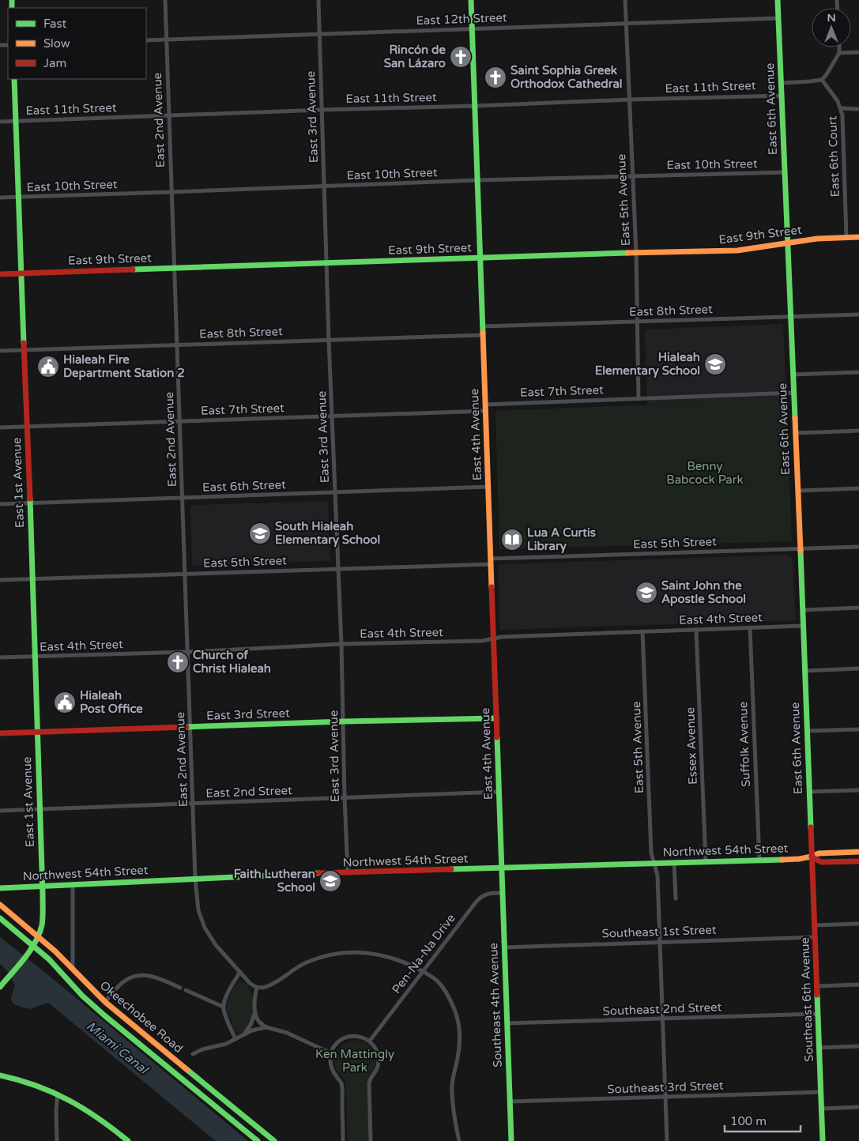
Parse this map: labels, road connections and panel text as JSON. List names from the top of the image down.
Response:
{
  "streets": {
    "main road": [
      "East 6th Avenue",
      "East 9th Street",
      "East 4th Avenue",
      "East 1st Avenue",
      "East 3rd Street",
      "Northwest 54th Street",
      "Southeast 6th Avenue",
      "Southeast 4th Avenue",
      "Okeechobee Road"
    ],
    "street": [
      "East 12th Street",
      "East 11th Street",
      "East 3rd Avenue",
      "East 2nd Avenue",
      "East 6th Court",
      "East 10th Street",
      "East 5th Avenue",
      "East 8th Street",
      "East 7th Street",
      "East 6th Street",
      "East 5th Street",
      "East 4th Street",
      "Suffolk Avenue",
      "Essex Avenue",
      "East 2nd Street",
      "Southeast 1st Street",
      "Pen-Na-Na Drive",
      "Southeast 2nd Street",
      "Southeast 3rd Street"
    ]
  },
  "crossings": [
    ["East 12th Street", "East 6th Avenue"],
    ["East 12th Street", "East 3rd Avenue"],
    ["East 12th Street", "East 2nd Avenue"],
    ["East 12th Street", "East 5th Avenue"],
    ["East 12th Street", "East 4th Avenue"],
    ["East 11th Street", "East 6th Avenue"],
    ["East 11th Street", "East 3rd Avenue"],
    ["East 11th Street", "East 2nd Avenue"],
    ["East 11th Street", "East 5th Avenue"],
    ["East 11th Street", "East 4th Avenue"],
    ["East 11th Street", "East 1st Avenue"],
    ["East 6th Avenue", "East 10th Street"],
    ["East 6th Avenue", "East 9th Street"],
    ["East 6th Avenue", "East 8th Street"],
    ["East 6th Avenue", "East 7th Street"],
    ["East 6th Avenue", "East 5th Street"],
    ["East 6th Avenue", "East 4th Street"],
    ["East 6th Avenue", "Northwest 54th Street"],
    ["East 6th Avenue", "Southeast 6th Avenue"],
    ["East 3rd Avenue", "East 10th Street"],
    ["East 3rd Avenue", "East 9th Street"],
    ["East 3rd Avenue", "East 8th Street"],
    ["East 3rd Avenue", "East 7th Street"],
    ["East 3rd Avenue", "East 6th Street"],
    ["East 3rd Avenue", "East 5th Street"],
    ["East 3rd Avenue", "East 4th Street"],
    ["East 3rd Avenue", "East 3rd Street"],
    ["East 3rd Avenue", "East 2nd Street"],
    ["East 3rd Avenue", "Northwest 54th Street"],
    ["East 2nd Avenue", "East 10th Street"],
    ["East 2nd Avenue", "East 9th Street"],
    ["East 2nd Avenue", "East 8th Street"],
    ["East 2nd Avenue", "East 7th Street"],
    ["East 2nd Avenue", "East 6th Street"],
    ["East 2nd Avenue", "East 5th Street"],
    ["East 2nd Avenue", "East 4th Street"],
    ["East 2nd Avenue", "East 3rd Street"],
    ["East 2nd Avenue", "East 2nd Street"],
    ["East 2nd Avenue", "Northwest 54th Street"],
    ["East 6th Court", "East 9th Street"],
    ["East 10th Street", "East 5th Avenue"],
    ["East 10th Street", "East 4th Avenue"],
    ["East 10th Street", "East 1st Avenue"],
    ["East 5th Avenue", "East 9th Street"],
    ["East 5th Avenue", "East 8th Street"],
    ["East 5th Avenue", "East 7th Street"],
    ["East 5th Avenue", "East 4th Street"],
    ["East 5th Avenue", "Northwest 54th Street"],
    ["East 5th Avenue", "Southeast 1st Street"],
    ["East 5th Avenue", "Southeast 2nd Street"],
    ["East 5th Avenue", "Southeast 3rd Street"],
    ["East 9th Street", "East 4th Avenue"],
    ["East 9th Street", "East 1st Avenue"],
    ["East 8th Street", "East 4th Avenue"],
    ["East 8th Street", "East 1st Avenue"],
    ["East 7th Street", "East 4th Avenue"],
    ["East 7th Street", "East 1st Avenue"],
    ["East 4th Avenue", "East 6th Street"],
    ["East 4th Avenue", "East 5th Street"],
    ["East 4th Avenue", "East 4th Street"],
    ["East 4th Avenue", "East 3rd Street"],
    ["East 4th Avenue", "East 2nd Street"],
    ["East 4th Avenue", "Northwest 54th Street"],
    ["East 4th Avenue", "Southeast 4th Avenue"],
    ["East 1st Avenue", "East 6th Street"],
    ["East 1st Avenue", "East 5th Street"],
    ["East 1st Avenue", "East 4th Street"],
    ["East 1st Avenue", "East 3rd Street"],
    ["East 1st Avenue", "East 2nd Street"],
    ["East 1st Avenue", "Northwest 54th Street"],
    ["East 1st Avenue", "Okeechobee Road"],
    ["East 4th Street", "Suffolk Avenue"],
    ["East 4th Street", "Essex Avenue"],
    ["Suffolk Avenue", "Northwest 54th Street"],
    ["Essex Avenue", "Northwest 54th Street"],
    ["Northwest 54th Street", "Southeast 6th Avenue"],
    ["Northwest 54th Street", "Southeast 4th Avenue"],
    ["Southeast 1st Street", "Southeast 6th Avenue"],
    ["Southeast 1st Street", "Southeast 4th Avenue"],
    ["Pen-Na-Na Drive", "Southeast 4th Avenue"],
    ["Southeast 6th Avenue", "Southeast 2nd Street"],
    ["Southeast 6th Avenue", "Southeast 3rd Street"],
    ["Southeast 4th Avenue", "Southeast 2nd Street"],
    ["Southeast 4th Avenue", "Southeast 3rd Street"]
  ],
  "water": ["Miami Canal"],
  "parks": ["Benny Babcock Park", "Ken Mattingly Park"],
  "places": {
    "church": ["Rincón de San Lázaro", "Saint Sophia Greek Orthodox Cathedral", "Church of Christ Hialeah"],
    "school or university": [
      "Hialeah Elementary School",
      "South Hialeah Elementary School",
      "Saint John the Apostle School",
      "Faith Lutheran School"
    ],
    "public building": ["Hialeah Fire Department Station 2", "Hialeah Post Office"],
    "library": ["Lua A Curtis Library"]
  },
  "legend": ["Fast", "Slow", "Jam"],
  "scale_bar": "100 m",
  "north": "top"
}
